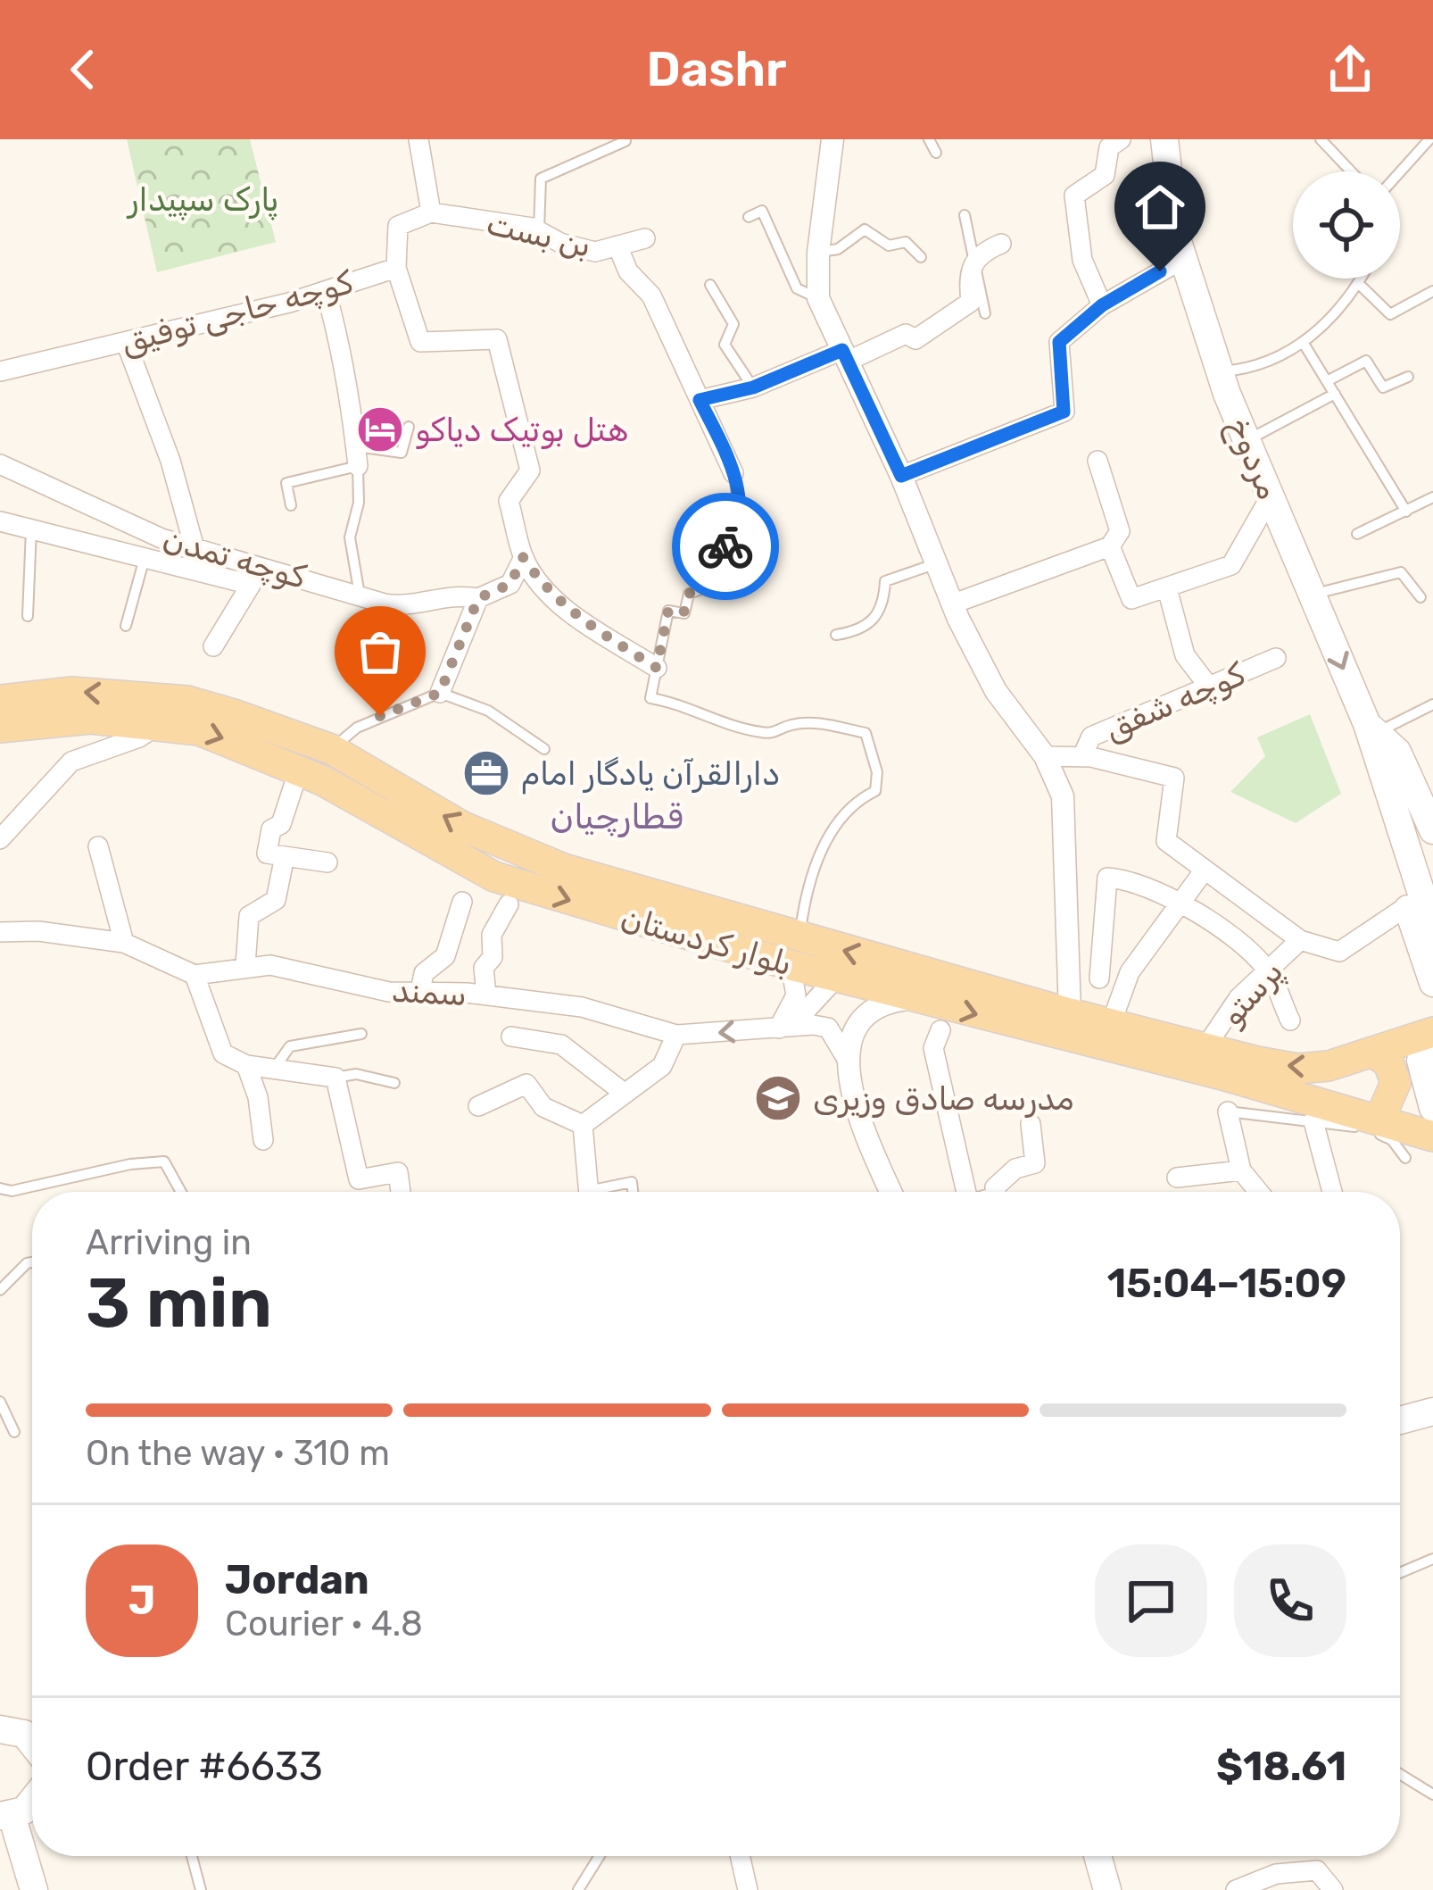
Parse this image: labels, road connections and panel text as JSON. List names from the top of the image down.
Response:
{
  "streets": {
    "main road": ["مردوخ", "بلوار کردستان"],
    "street": [
      "بن بست",
      "کوچه حاجی توفیق",
      "کوچه تمدن",
      "کوچه شفق",
      "سمند",
      "پرستو"
    ]
  },
  "crossings": [
    ["بن بست", "کوچه حاجی توفیق"],
    ["بلوار کردستان", "پرستو"]
  ],
  "districts": ["قطارچیان"],
  "parks": ["پارک سپیدار"],
  "places": {
    "hotel": ["هتل بوتیک دیاکو"],
    "office": ["دارالقرآن یادگار امام"],
    "school or university": ["مدرسه صادق وزیری"]
  },
  "page": {
    "header": "Dashr",
    "heading": ["3 min", "Arriving in", "15:04–15:09"],
    "panel": [
      "Jordan",
      "Courier · 4.8",
      "Order #6633",
      "$18.61"
    ],
    "bar": "On the way · 310 m",
    "round": "J"
  }
}
